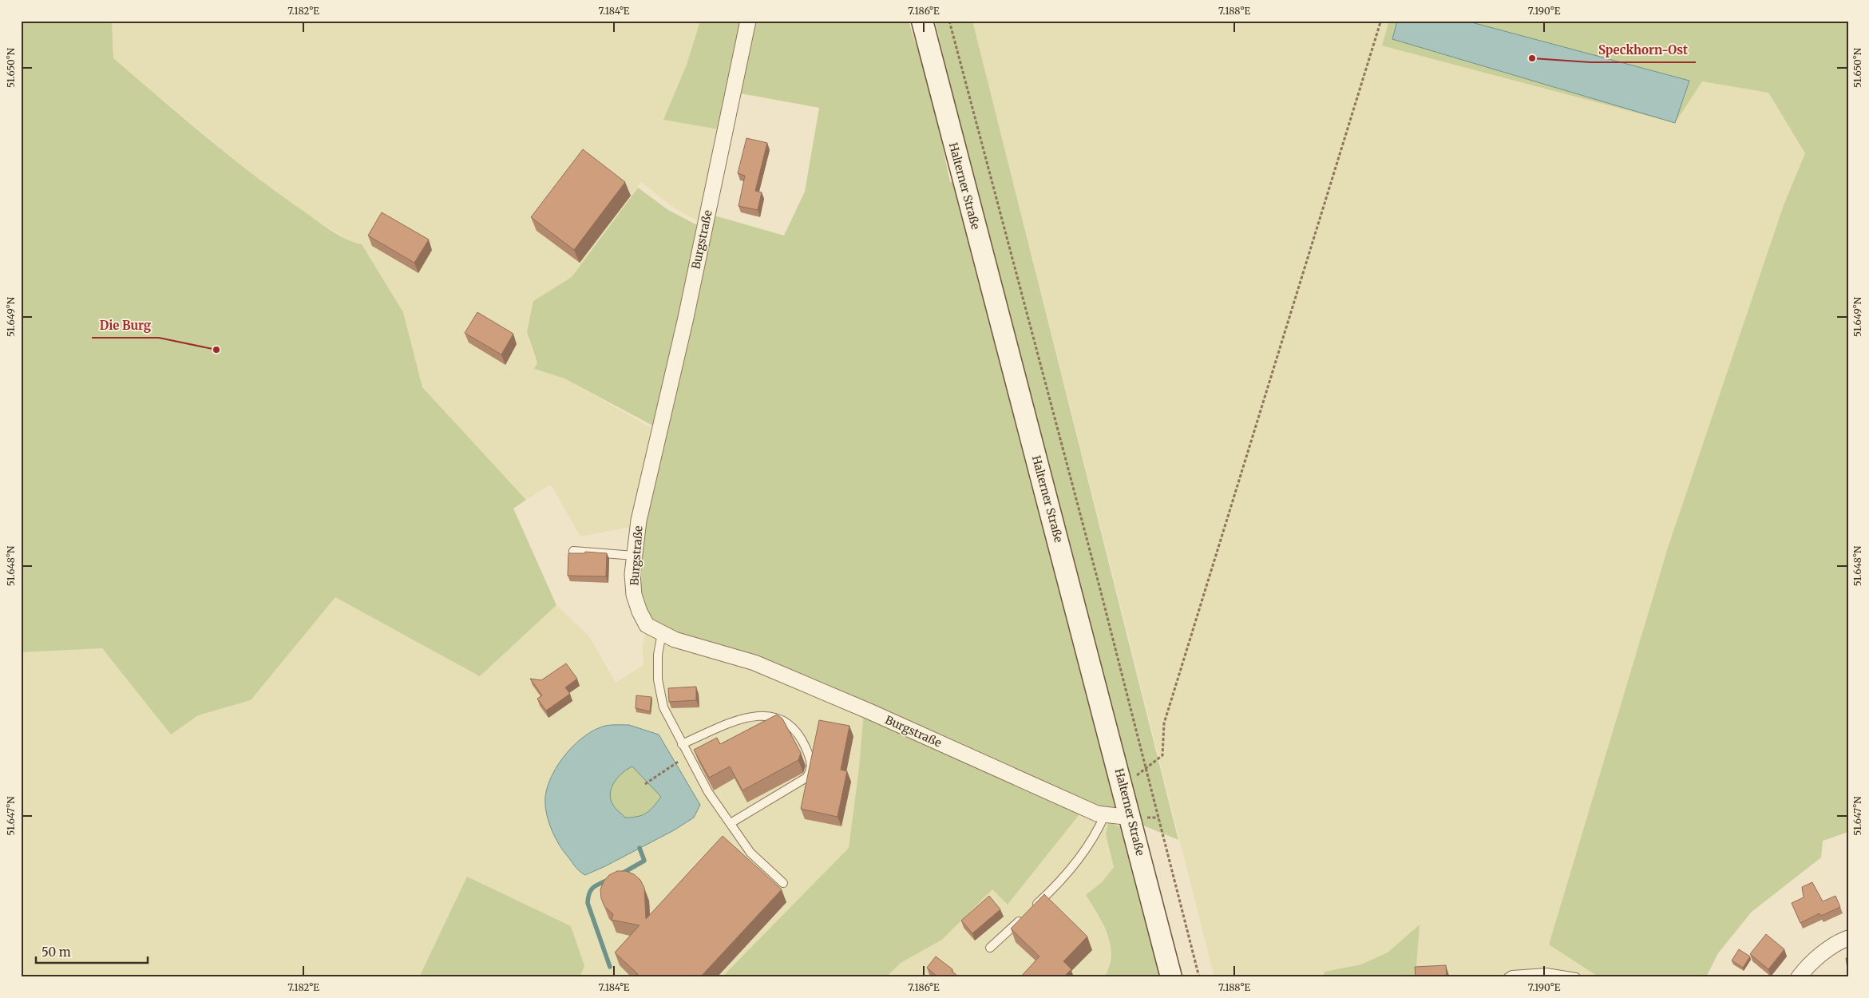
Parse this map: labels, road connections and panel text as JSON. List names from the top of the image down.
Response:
{
  "streets": {
    "main road": ["Halterner Straße"],
    "street": ["Burgstraße"]
  },
  "crossings": [
    ["Halterner Straße", "Burgstraße"]
  ],
  "places": ["Speckhorn-Ost", "Die Burg"],
  "scale_bar": "50 m",
  "coordinates": [
    "7.182°E",
    "7.184°E",
    "7.186°E",
    "7.188°E",
    "7.190°E",
    "51.650°N",
    "51.649°N",
    "51.648°N",
    "51.647°N"
  ]
}
